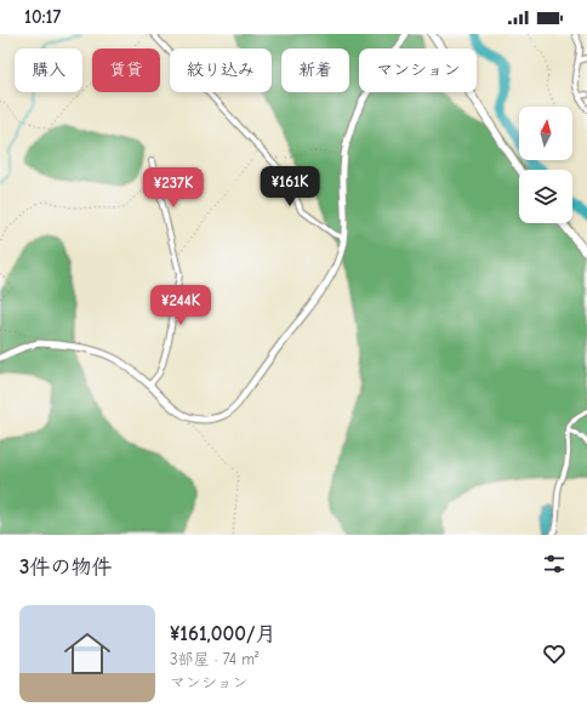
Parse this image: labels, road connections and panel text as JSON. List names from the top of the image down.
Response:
{
  "north": "top",
  "page": {
    "status": "10:17",
    "chip": [
      "購入",
      "賃貸",
      "絞り込み",
      "新着",
      "マンション"
    ],
    "price": ["¥161K", "¥237K", "¥244K"],
    "heading": "3件の物件",
    "list": [
      {
        "name": "¥161,000/月",
        "note": "3部屋 · 74 m² · マンション"
      }
    ]
  }
}
